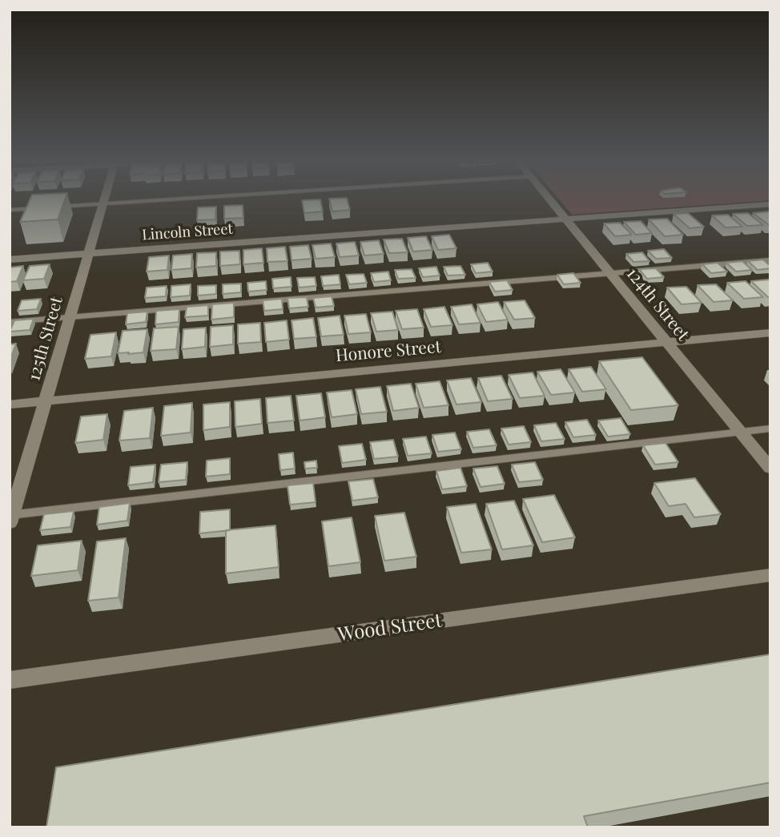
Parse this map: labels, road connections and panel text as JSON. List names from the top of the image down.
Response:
{
  "streets": {
    "street": [
      "Lincoln Street",
      "124th Street",
      "125th Street",
      "Honore Street",
      "Wood Street"
    ]
  },
  "crossings": [
    ["Lincoln Street", "124th Street"],
    ["Lincoln Street", "125th Street"],
    ["124th Street", "Honore Street"],
    ["125th Street", "Honore Street"]
  ]
}
